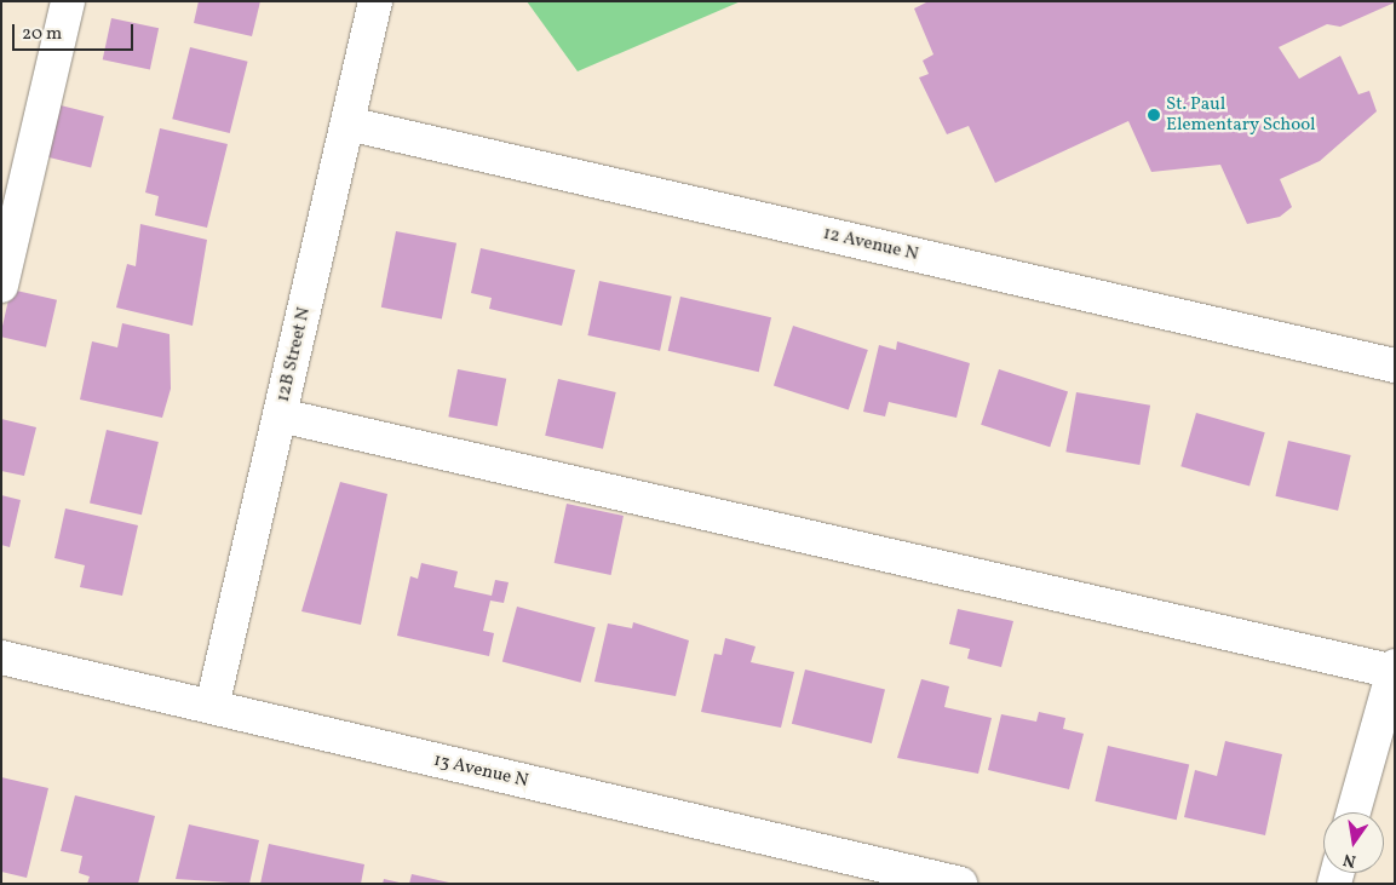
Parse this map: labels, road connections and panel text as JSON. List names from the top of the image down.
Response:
{
  "streets": {
    "street": ["12 Avenue N", "12B Street N", "13 Avenue N"]
  },
  "crossings": [
    ["12 Avenue N", "12B Street N"],
    ["12B Street N", "13 Avenue N"]
  ],
  "places": ["St. Paul Elementary School"],
  "scale_bar": "20 m",
  "north": "bottom"
}
